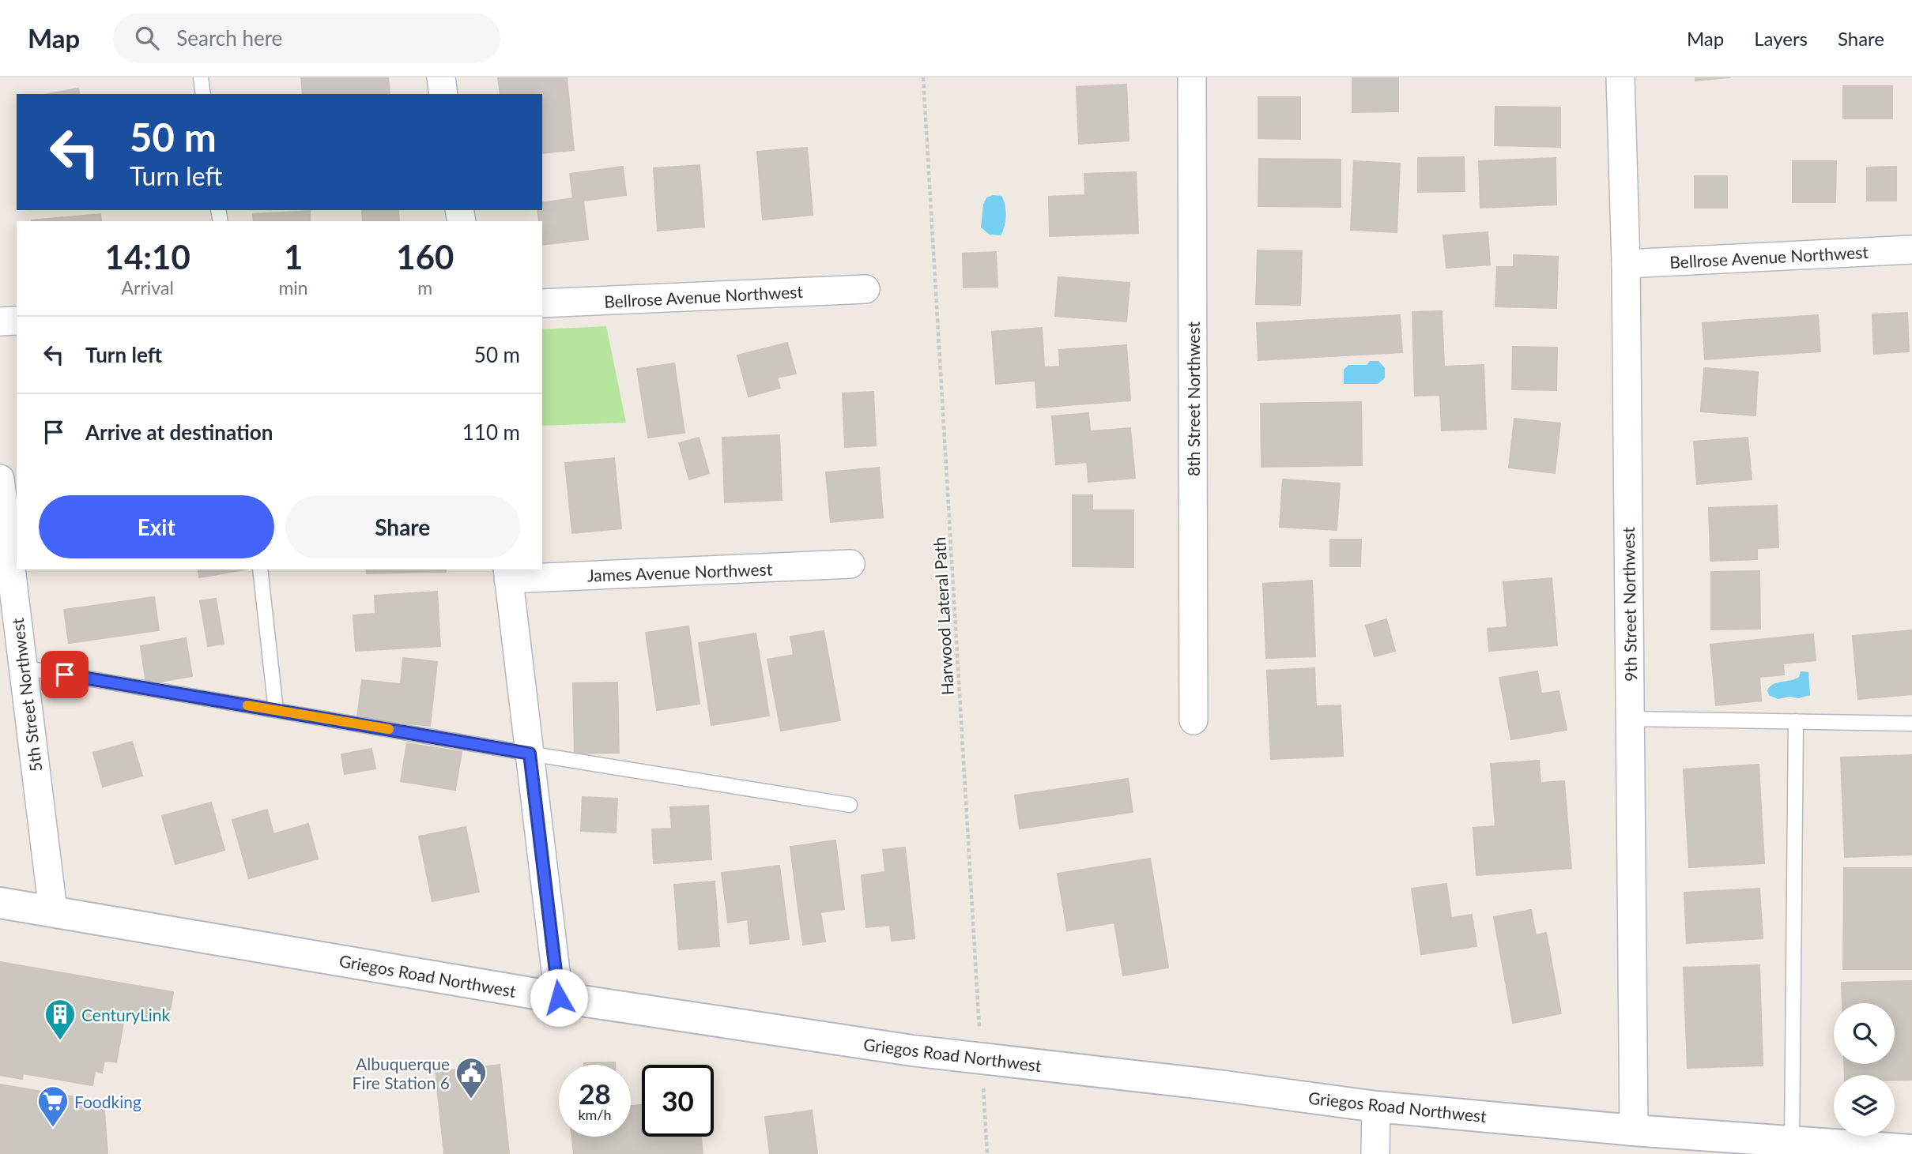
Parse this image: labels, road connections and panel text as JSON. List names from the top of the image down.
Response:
{
  "streets": {
    "main road": ["Griegos Road Northwest"],
    "street": [
      "Bellrose Avenue Northwest",
      "8th Street Northwest",
      "James Avenue Northwest",
      "9th Street Northwest",
      "5th Street Northwest"
    ],
    "path": ["Harwood Lateral Path"]
  },
  "crossings": [
    ["Bellrose Avenue Northwest", "9th Street Northwest"],
    ["9th Street Northwest", "Griegos Road Northwest"],
    ["Harwood Lateral Path", "Griegos Road Northwest"],
    ["5th Street Northwest", "Griegos Road Northwest"]
  ],
  "places": {
    "building": ["CenturyLink"],
    "public building": ["Albuquerque Fire Station 6"],
    "supermarket": ["Foodking"]
  },
  "page": {
    "header": "Map",
    "search": "Search here",
    "nav": ["Map", "Layers", "Share"],
    "turn": ["50 m", "Turn left"],
    "eta": [
      "14:10",
      "Arrival",
      "1",
      "min",
      "160",
      "m"
    ],
    "list": [
      {
        "name": "Turn left",
        "value": "50 m"
      },
      {
        "name": "Arrive at destination",
        "value": "110 m"
      }
    ],
    "buttons": ["Exit", "Share"],
    "speed": "28 km/h",
    "limit": "30"
  }
}
